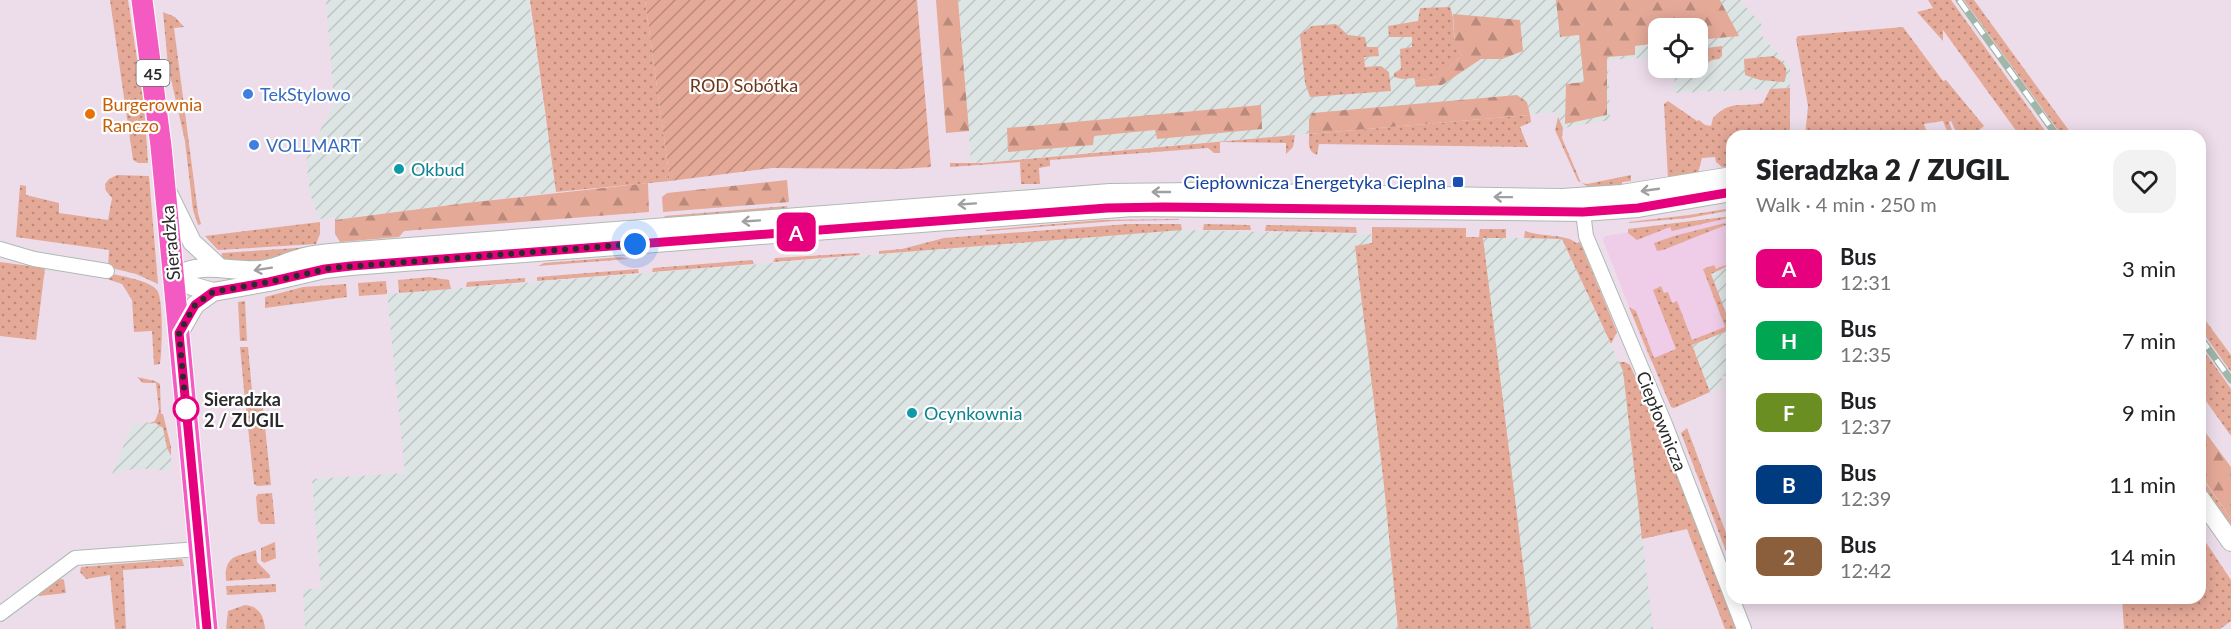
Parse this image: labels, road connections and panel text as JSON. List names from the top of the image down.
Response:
{
  "streets": {
    "main road": ["45", "Sieradzka"],
    "street": ["Ciepłownicza"]
  },
  "parks": ["ROD Sobótka"],
  "places": {
    "other": [
      "TekStylowo",
      "Burgerownia Ranczo",
      "VOLLMART",
      "Okbud",
      "Sieradzka 2 / ZUGIL",
      "Ocynkownia"
    ],
    "transit": ["Ciepłownicza Energetyka Cieplna"]
  },
  "lines": ["bus line A"],
  "page": {
    "on_map": "A",
    "heading": ["Sieradzka 2 / ZUGIL", "Walk · 4 min · 250 m"],
    "list": [
      {
        "mark": "A",
        "name": "Bus",
        "note": "12:31",
        "value": "3 min"
      },
      {
        "mark": "H",
        "name": "Bus",
        "note": "12:35",
        "value": "7 min"
      },
      {
        "mark": "F",
        "name": "Bus",
        "note": "12:37",
        "value": "9 min"
      },
      {
        "mark": "B",
        "name": "Bus",
        "note": "12:39",
        "value": "11 min"
      },
      {
        "mark": "2",
        "name": "Bus",
        "note": "12:42",
        "value": "14 min"
      }
    ]
  }
}
